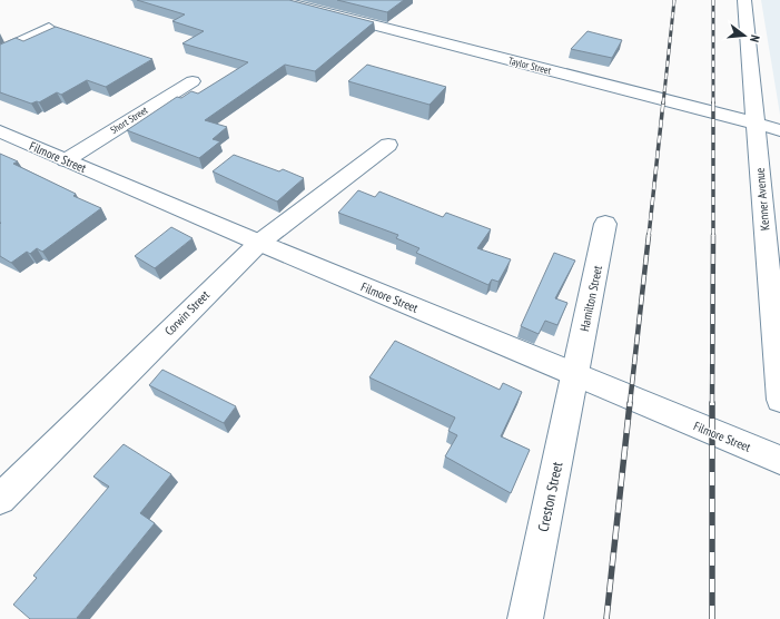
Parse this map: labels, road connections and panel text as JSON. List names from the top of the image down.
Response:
{
  "streets": {
    "street": [
      "Taylor Street",
      "Short Street",
      "Filmore Street",
      "Kenner Avenue",
      "Hamilton Street",
      "Corwin Street",
      "Creston Street"
    ]
  },
  "crossings": [
    ["Taylor Street", "Kenner Avenue"],
    ["Short Street", "Filmore Street"],
    ["Filmore Street", "Hamilton Street"],
    ["Filmore Street", "Corwin Street"],
    ["Filmore Street", "Creston Street"],
    ["Hamilton Street", "Creston Street"]
  ],
  "north": "right"
}
